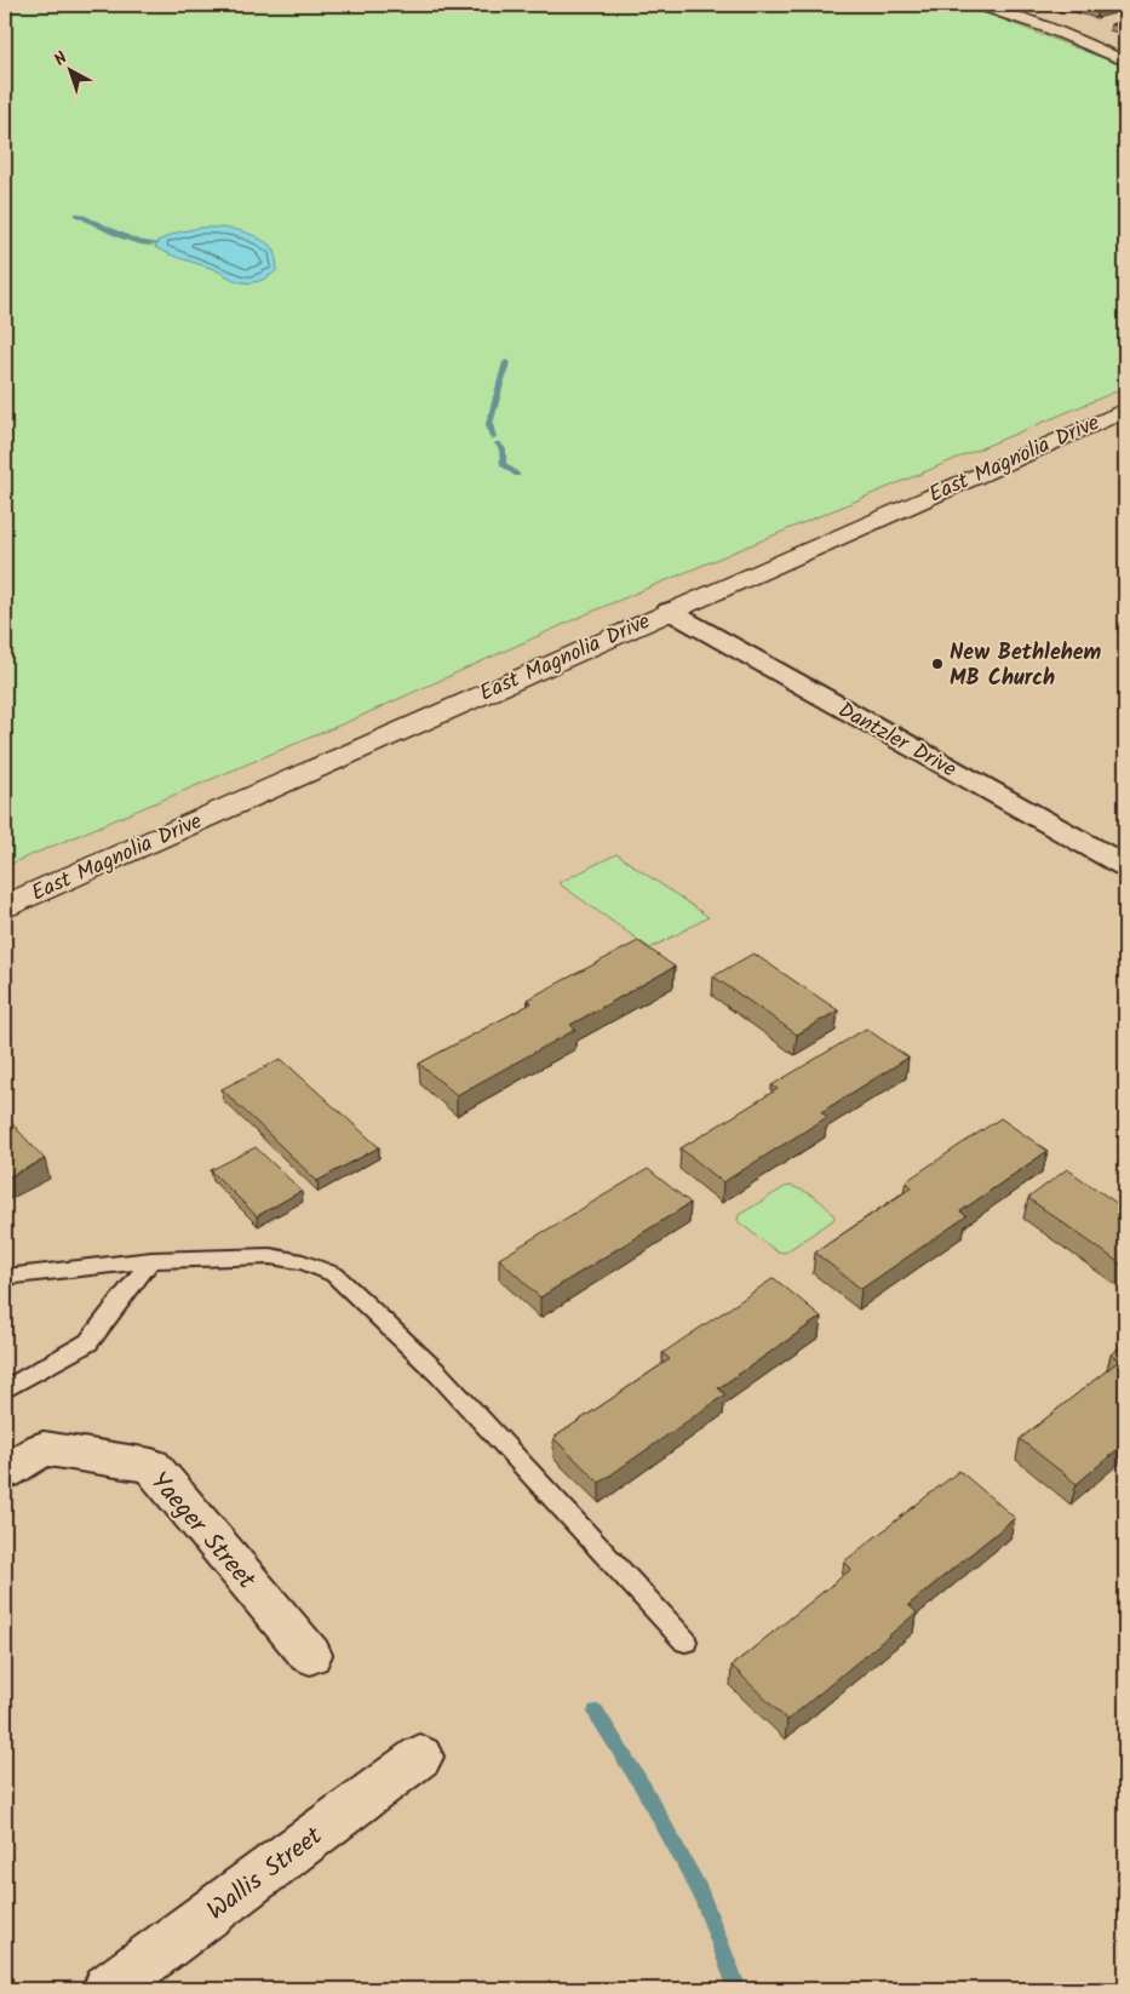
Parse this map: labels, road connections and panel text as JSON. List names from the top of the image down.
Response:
{
  "streets": {
    "main road": ["East Magnolia Drive"],
    "street": ["Dantzler Drive", "Yaeger Street", "Wallis Street"]
  },
  "crossings": [
    ["East Magnolia Drive", "Dantzler Drive"]
  ],
  "places": ["New Bethlehem MB Church"],
  "north": "top left"
}
